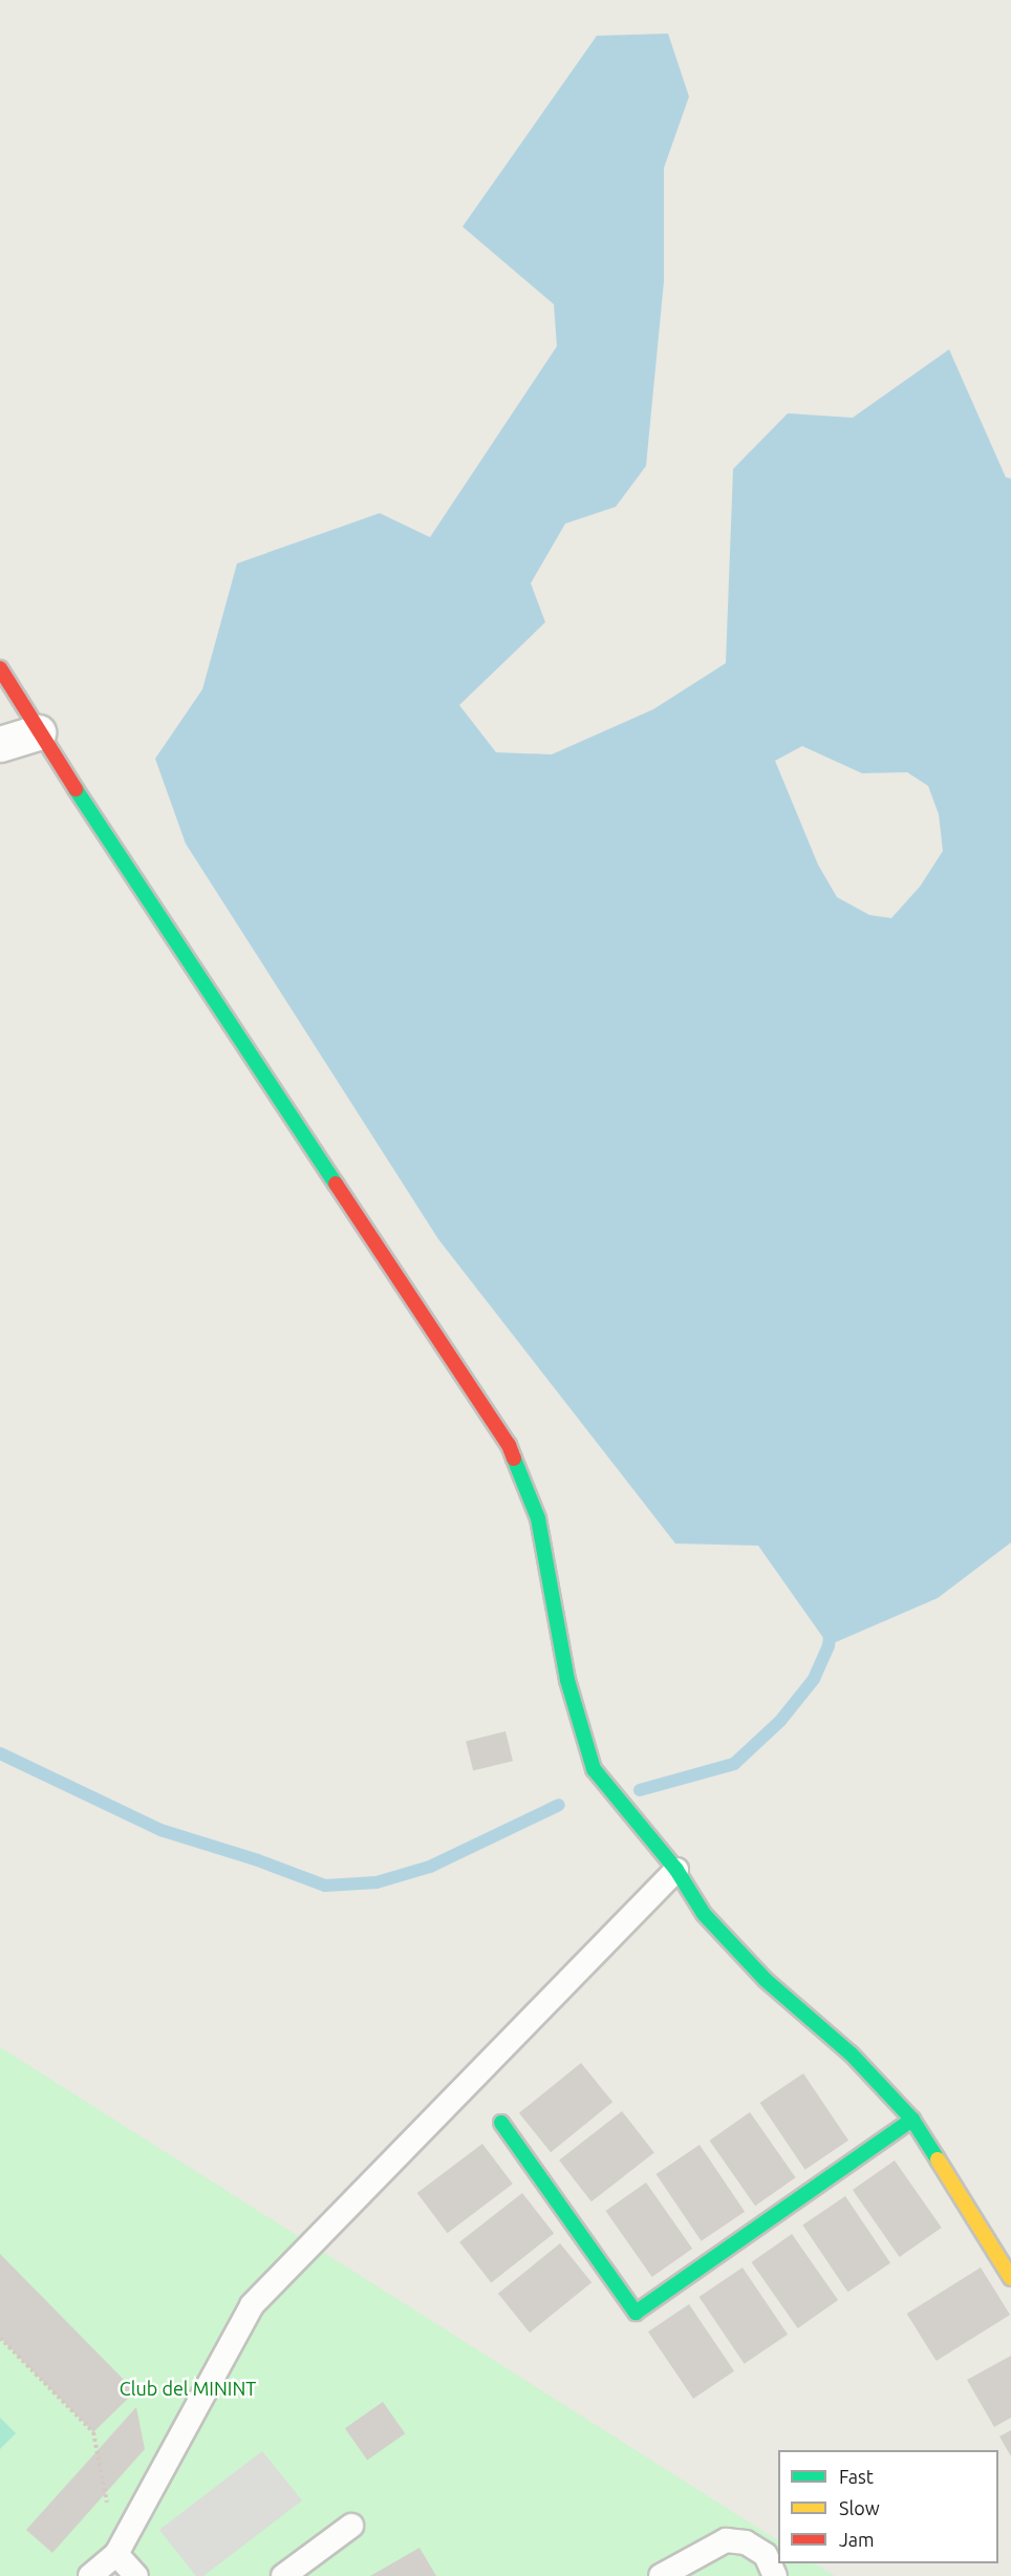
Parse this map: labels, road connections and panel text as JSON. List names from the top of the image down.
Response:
{
  "parks": ["Club del MININT"],
  "legend": ["Fast", "Slow", "Jam"]
}
